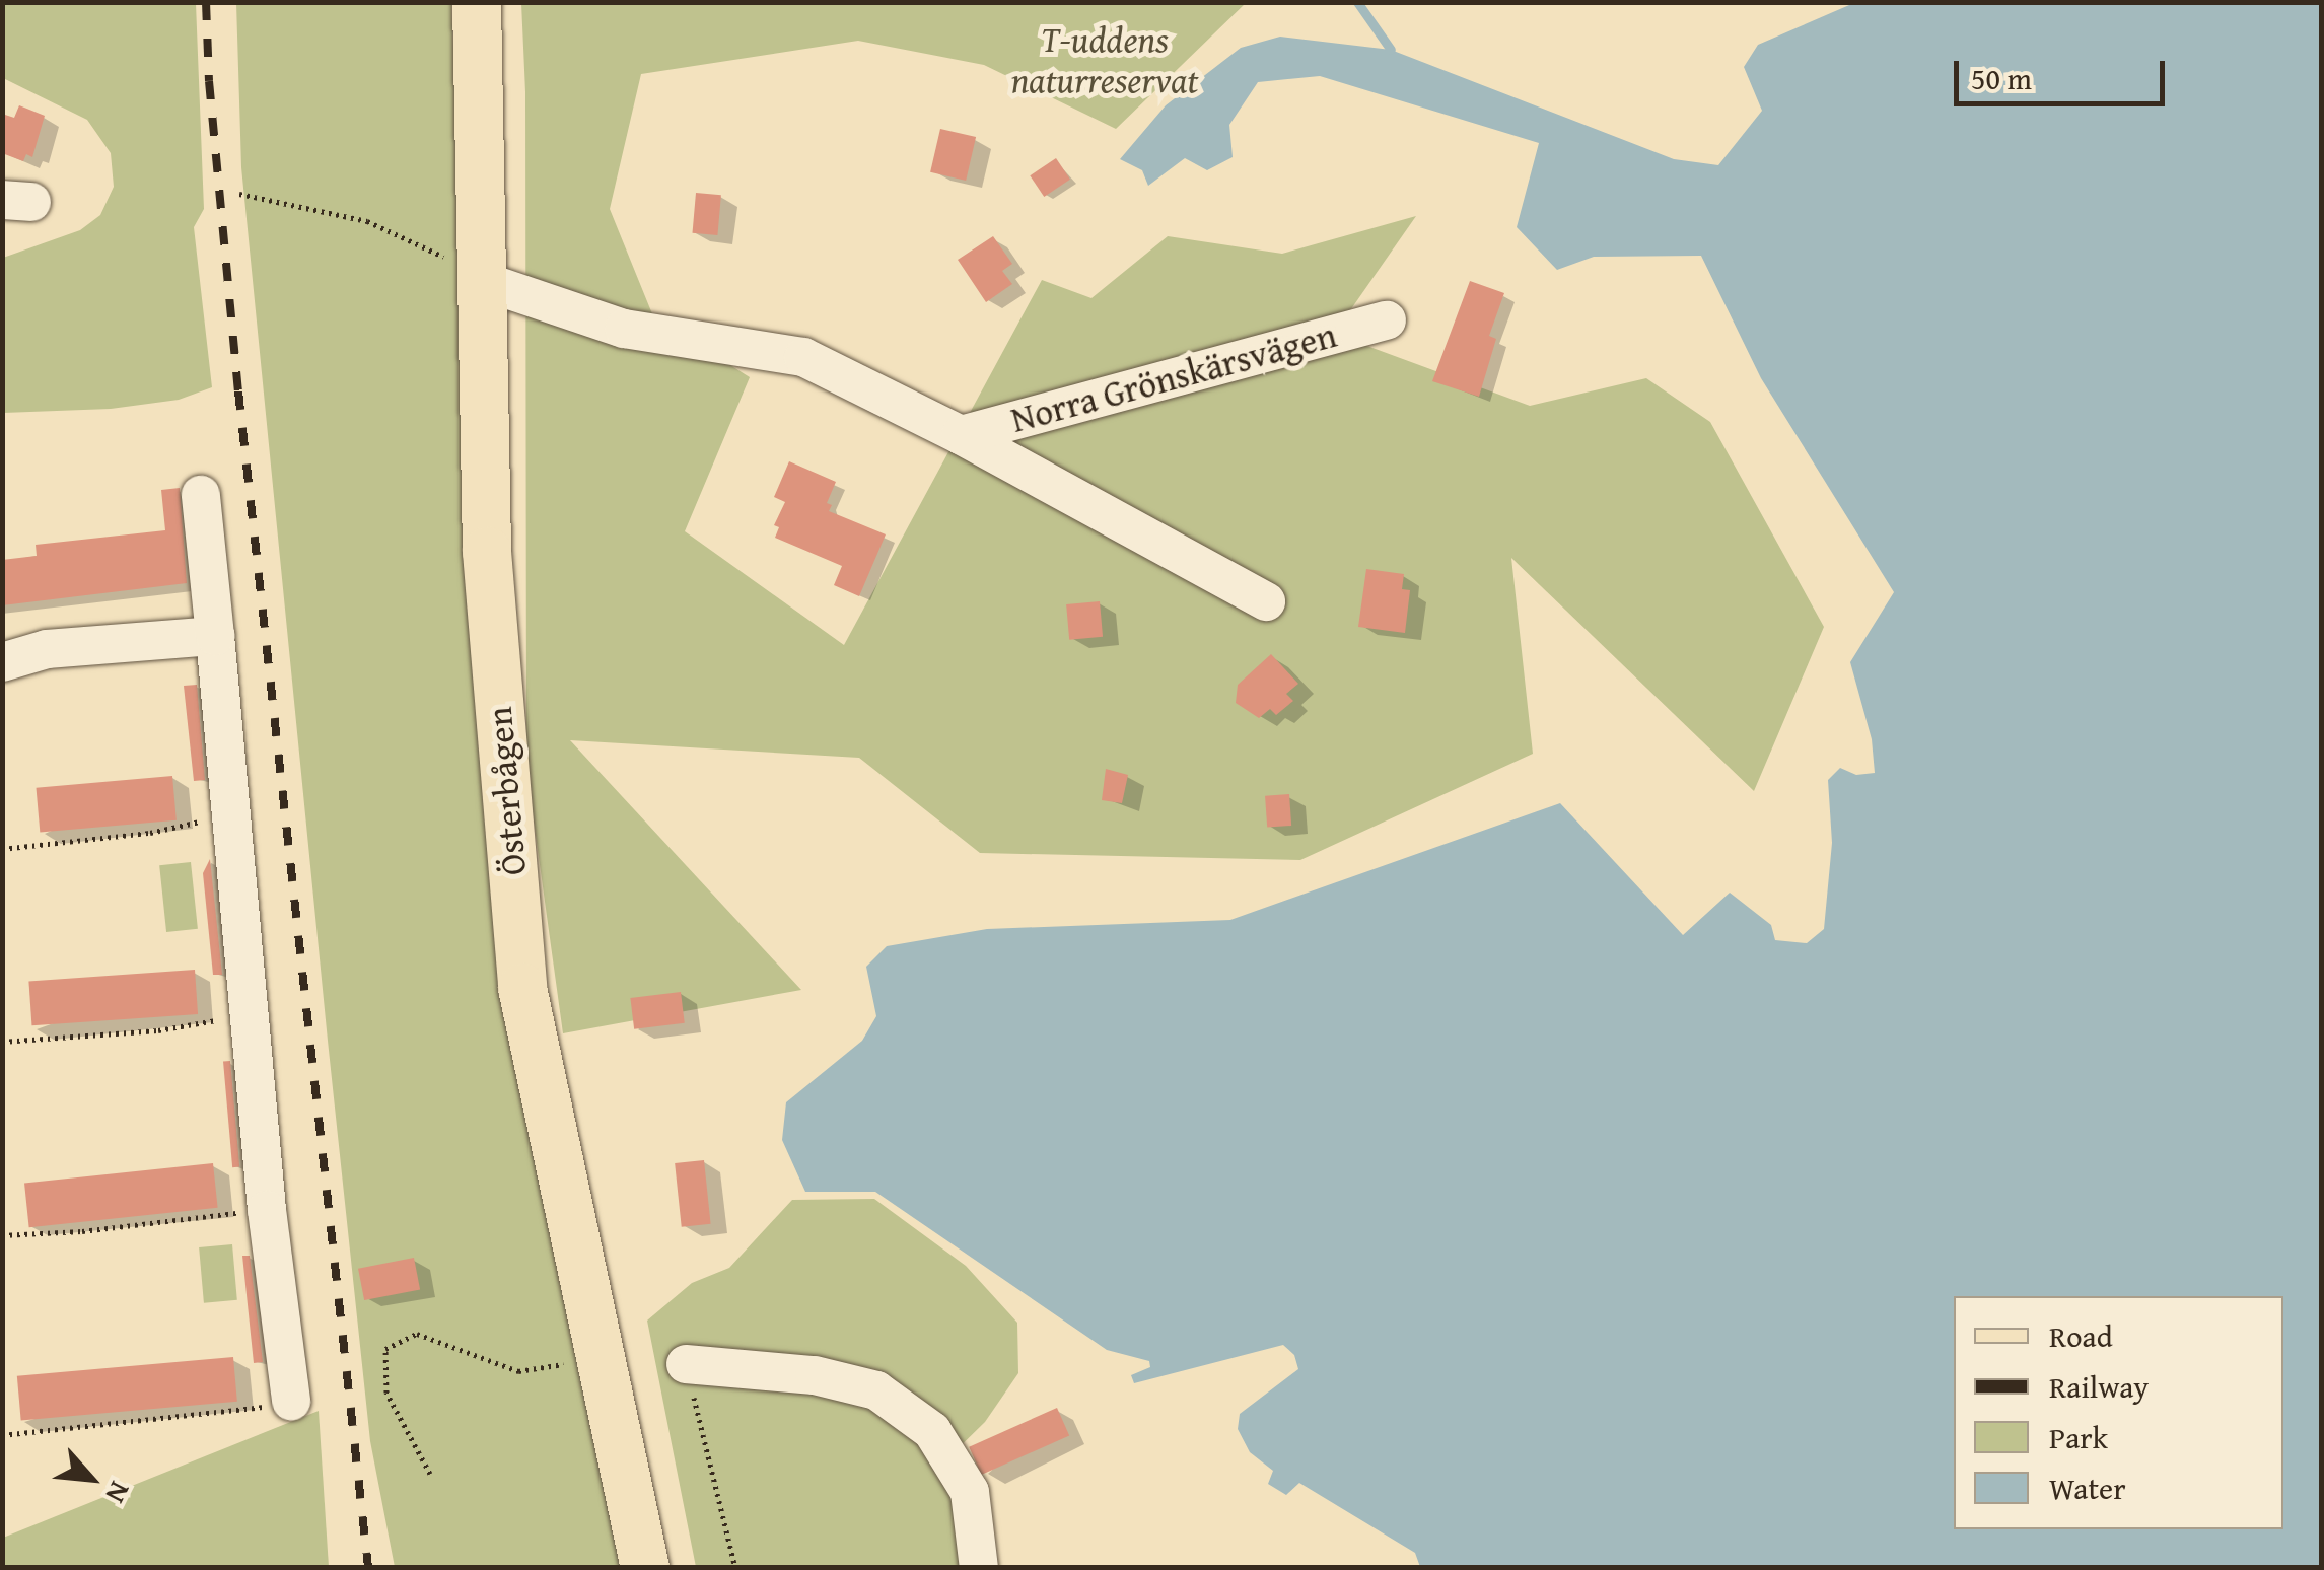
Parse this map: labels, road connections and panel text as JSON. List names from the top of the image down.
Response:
{
  "streets": {
    "main road": ["Österbågen"],
    "street": ["Norra Grönskärsvägen"]
  },
  "crossings": [
    ["Norra Grönskärsvägen", "Österbågen"]
  ],
  "parks": ["T-uddens naturreservat"],
  "legend": [
    "Road",
    "Railway",
    "Park",
    "Water"
  ],
  "scale_bar": "50 m",
  "north": "bottom right"
}
